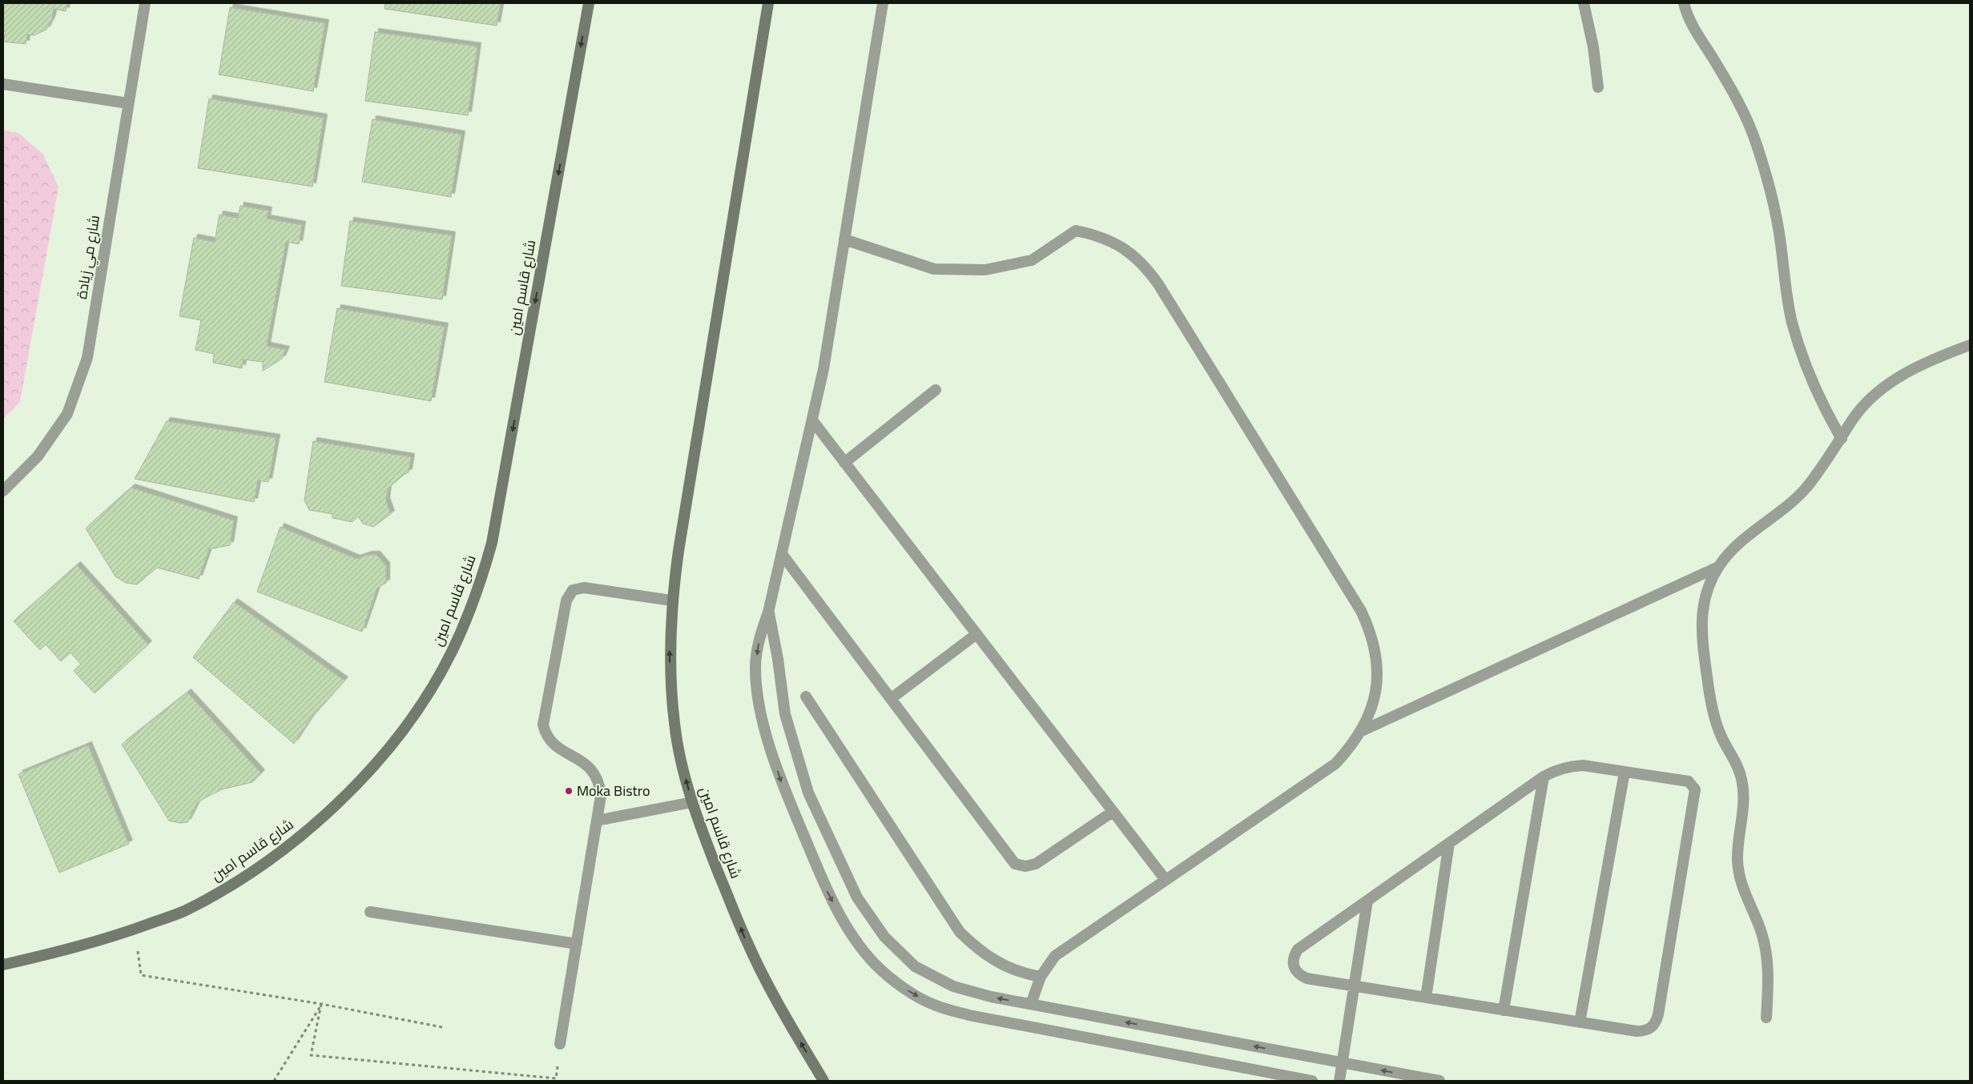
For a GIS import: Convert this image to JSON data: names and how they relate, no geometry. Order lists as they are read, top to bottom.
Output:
{
  "streets": {
    "main road": ["شارع قاسم امين"],
    "street": ["شارع مي زيادة"]
  },
  "places": ["Moka Bistro"]
}
